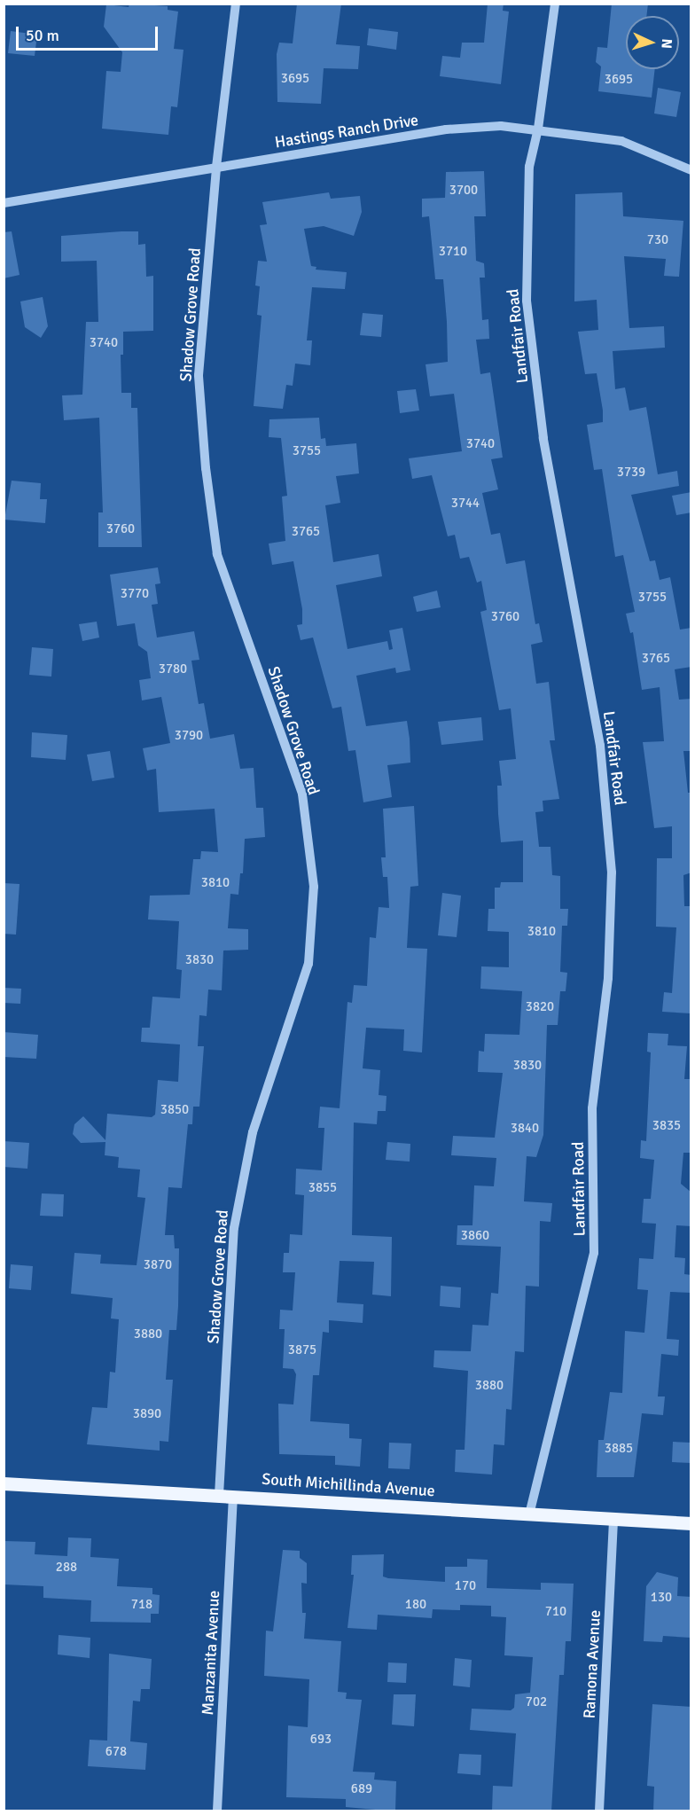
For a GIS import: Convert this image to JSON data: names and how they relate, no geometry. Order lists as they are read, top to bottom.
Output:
{
  "streets": {
    "main road": ["South Michillinda Avenue"],
    "street": [
      "Hastings Ranch Drive",
      "Shadow Grove Road",
      "Landfair Road",
      "Manzanita Avenue",
      "Ramona Avenue"
    ]
  },
  "crossings": [
    ["Hastings Ranch Drive", "Shadow Grove Road"],
    ["Hastings Ranch Drive", "Landfair Road"],
    ["Shadow Grove Road", "South Michillinda Avenue"],
    ["Shadow Grove Road", "Manzanita Avenue"],
    ["Landfair Road", "South Michillinda Avenue"],
    ["South Michillinda Avenue", "Manzanita Avenue"],
    ["South Michillinda Avenue", "Ramona Avenue"]
  ],
  "house_numbers": [
    "3695",
    "3695",
    "3700",
    "730",
    "3710",
    "3740",
    "3740",
    "3755",
    "3739",
    "3744",
    "3760",
    "3765",
    "3770",
    "3755",
    "3760",
    "3765",
    "3780",
    "3790",
    "3810",
    "3810",
    "3830",
    "3820",
    "3830",
    "3850",
    "3835",
    "3840",
    "3855",
    "3860",
    "3870",
    "3880",
    "3875",
    "3880",
    "3890",
    "3885",
    "288",
    "170",
    "130",
    "718",
    "180",
    "710",
    "702",
    "693",
    "678",
    "689"
  ],
  "scale_bar": "50 m",
  "north": "right"
}
